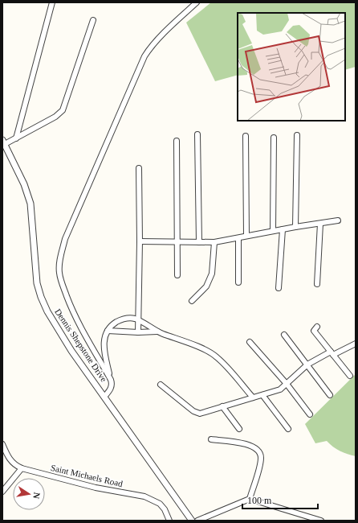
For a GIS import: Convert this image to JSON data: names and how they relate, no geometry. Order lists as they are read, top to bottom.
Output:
{
  "streets": {
    "street": ["Dennis Shepstone Drive", "Saint Michaels Road"]
  },
  "scale_bar": "100 m",
  "north": "right"
}
